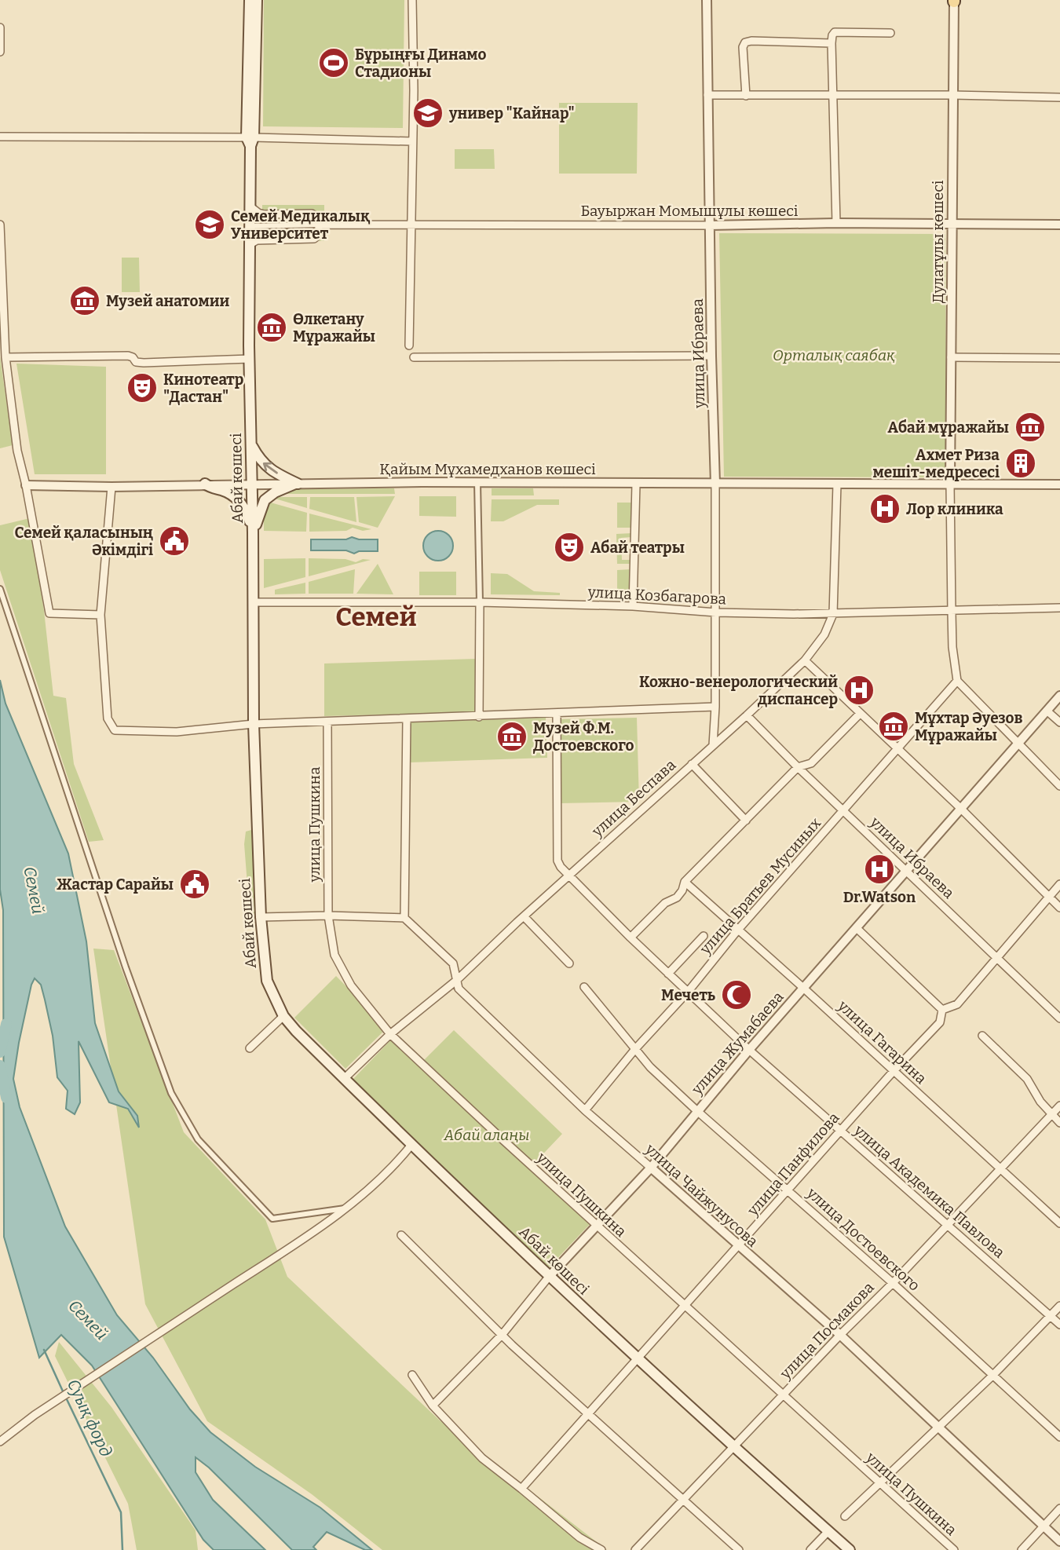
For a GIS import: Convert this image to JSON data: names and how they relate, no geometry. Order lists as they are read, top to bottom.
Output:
{
  "streets": {
    "main road": ["Абай көшесі"],
    "street": [
      "Бауыржан Момышұлы көшесі",
      "Дулатұлы көшесі",
      "улица Ибраева",
      "Қайым Мұхамедханов көшесі",
      "улица Козбагарова",
      "улица Беспава",
      "улица Пушкина",
      "улица Братьев Мусиных",
      "улица Гагарина",
      "улица Жумабаева",
      "улица Панфилова",
      "улица Академика Павлова",
      "улица Чайжунусова",
      "улица Достоевского",
      "улица Посмакова"
    ]
  },
  "crossings": [
    ["Бауыржан Момышұлы көшесі", "Дулатұлы көшесі"],
    ["Бауыржан Момышұлы көшесі", "улица Ибраева"],
    ["Дулатұлы көшесі", "Қайым Мұхамедханов көшесі"],
    ["улица Ибраева", "Қайым Мұхамедханов көшесі"],
    ["улица Ибраева", "улица Козбагарова"],
    ["улица Ибраева", "улица Беспава"],
    ["улица Ибраева", "улица Братьев Мусиных"],
    ["улица Ибраева", "улица Жумабаева"],
    ["улица Ибраева", "улица Панфилова"],
    ["Қайым Мұхамедханов көшесі", "Абай көшесі"],
    ["Қайым Мұхамедханов көшесі", "улица Беспава"],
    ["Абай көшесі", "улица Козбагарова"],
    ["Абай көшесі", "улица Беспава"],
    ["Абай көшесі", "улица Жумабаева"],
    ["Абай көшесі", "улица Панфилова"],
    ["Абай көшесі", "улица Посмакова"],
    ["улица Козбагарова", "улица Беспава"],
    ["улица Беспава", "улица Пушкина"],
    ["улица Беспава", "улица Академика Павлова"],
    ["улица Беспава", "улица Чайжунусова"],
    ["улица Пушкина", "улица Жумабаева"],
    ["улица Пушкина", "улица Панфилова"],
    ["улица Пушкина", "улица Посмакова"],
    ["улица Братьев Мусиных", "улица Гагарина"],
    ["улица Братьев Мусиных", "улица Академика Павлова"],
    ["улица Братьев Мусиных", "улица Чайжунусова"],
    ["улица Братьев Мусиных", "улица Достоевского"],
    ["улица Гагарина", "улица Жумабаева"],
    ["улица Гагарина", "улица Панфилова"],
    ["улица Гагарина", "улица Посмакова"],
    ["улица Жумабаева", "улица Академика Павлова"],
    ["улица Жумабаева", "улица Чайжунусова"],
    ["улица Жумабаева", "улица Достоевского"],
    ["улица Панфилова", "улица Академика Павлова"],
    ["улица Панфилова", "улица Чайжунусова"],
    ["улица Панфилова", "улица Достоевского"],
    ["улица Академика Павлова", "улица Посмакова"],
    ["улица Чайжунусова", "улица Посмакова"],
    ["улица Достоевского", "улица Посмакова"]
  ],
  "districts": ["Семей"],
  "water": ["Семей", "Суық форд"],
  "parks": ["Орталық саябақ", "Абай алаңы"],
  "places": {
    "sports": ["Бұрыңғы Динамо Стадионы"],
    "school or university": ["универ \"Кайнар\"", "Семей Медикалық Университет"],
    "museum": [
      "Музей анатомии",
      "Өлкетану Мұражайы",
      "Абай мұражайы",
      "Мұхтар Әуезов Мұражайы",
      "Музей Ф.М. Достоевского"
    ],
    "theatre": ["Кинотеатр \"Дастан\"", "Абай театры"],
    "building": ["Ахмет Риза мешіт-медресесі"],
    "hospital": ["Лор клиника", "Кожно-венерологический диспансер", "Dr.Watson"],
    "public building": ["Семей қаласының Әкімдігі", "Жастар Сарайы"],
    "mosque": ["Мечеть"]
  }
}
